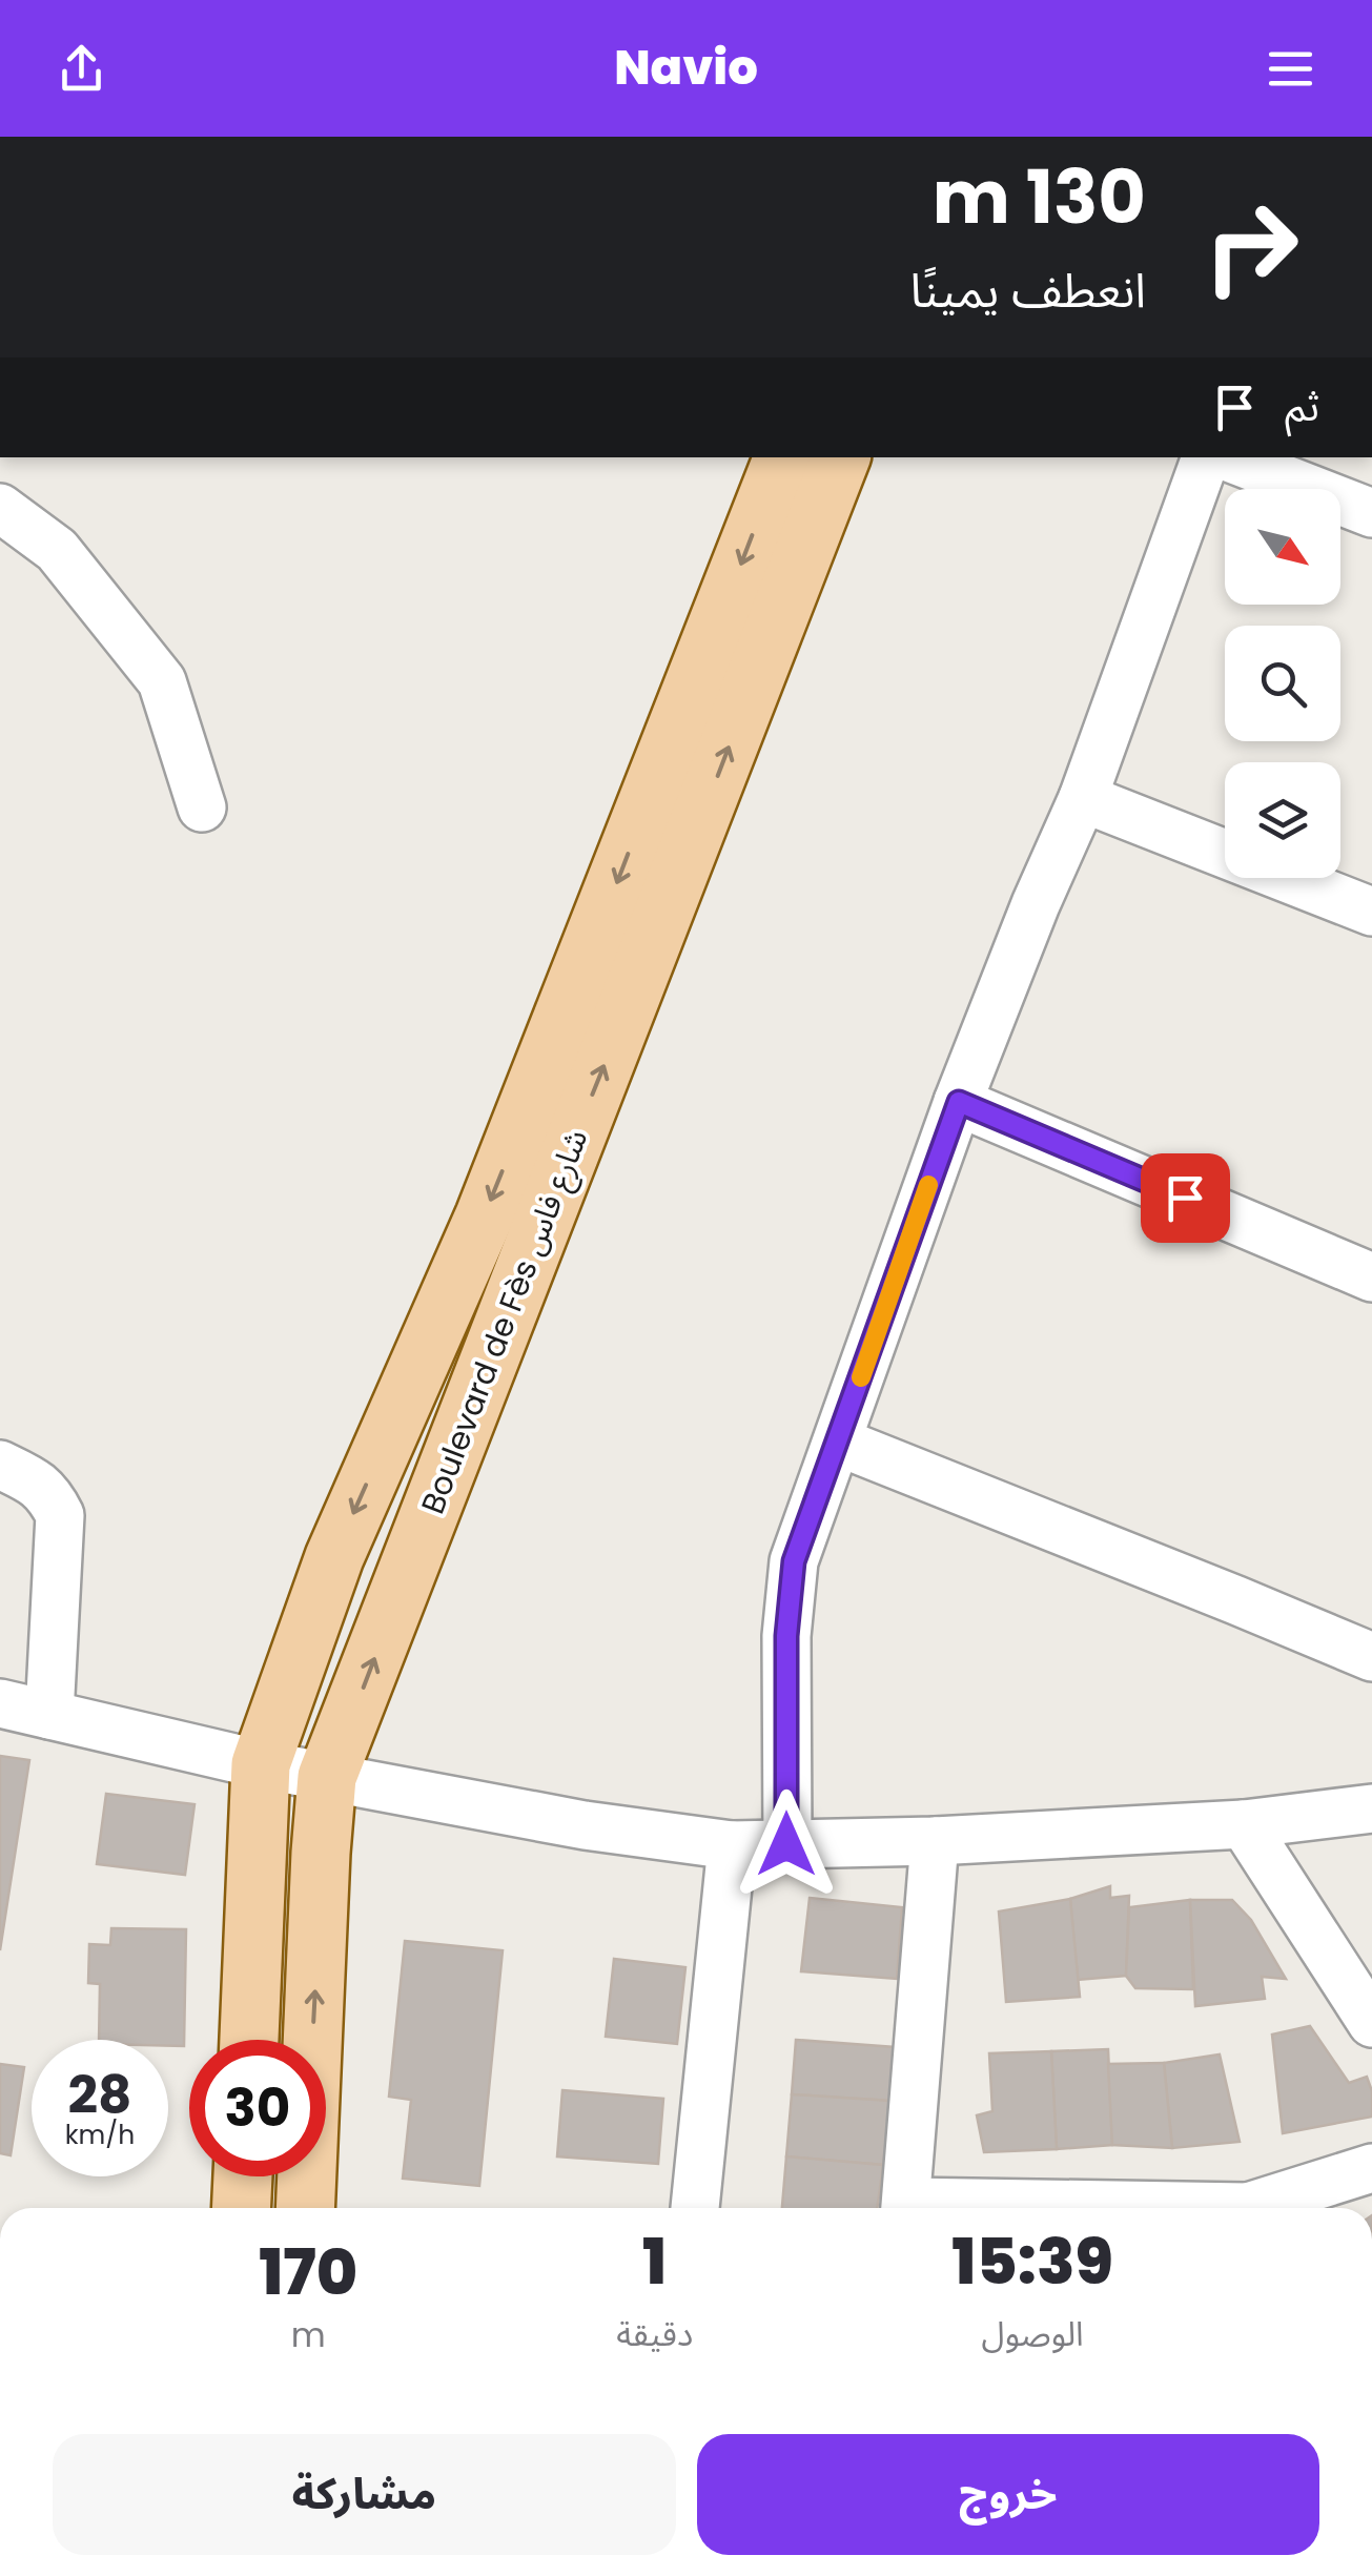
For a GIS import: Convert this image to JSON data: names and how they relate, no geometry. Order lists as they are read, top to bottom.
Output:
{
  "streets": {
    "main road": ["Boulevard de Fès شارع فاس"]
  },
  "north": "bottom right",
  "page": {
    "header": "Navio",
    "turn": ["130 m", "انعطف يمينًا"],
    "then": "ثم",
    "speed": "28 km/h",
    "limit": "30",
    "eta": [
      "15:39",
      "الوصول",
      "1",
      "دقيقة",
      "170",
      "m"
    ],
    "buttons": ["خروج", "مشاركة"]
  }
}
